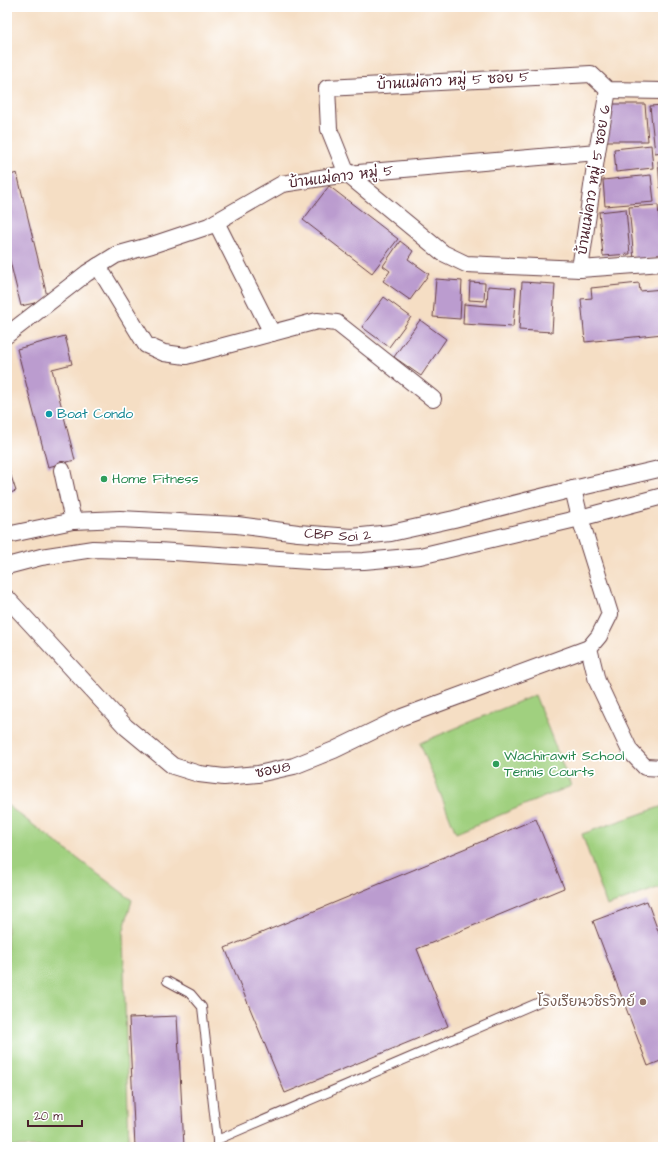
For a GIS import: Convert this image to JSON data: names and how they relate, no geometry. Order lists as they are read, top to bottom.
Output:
{
  "streets": {
    "street": [
      "บ้านแม่คาว หมู่ 5 ซอย 5",
      "บ้านแม่คาว หมู่ 5",
      "บ้านแม่คาว หมู่ 5 ซอย 6",
      "CBP Soi 2",
      "ซอย8"
    ]
  },
  "crossings": [
    ["บ้านแม่คาว หมู่ 5 ซอย 5", "บ้านแม่คาว หมู่ 5"],
    ["บ้านแม่คาว หมู่ 5 ซอย 5", "บ้านแม่คาว หมู่ 5 ซอย 6"],
    ["บ้านแม่คาว หมู่ 5", "บ้านแม่คาว หมู่ 5 ซอย 6"]
  ],
  "places": [
    "Boat Condo",
    "Home Fitness",
    "Wachirawit School Tennis Courts",
    "โรงเรียนวชิรวิทย์"
  ],
  "scale_bar": "20 m"
}
